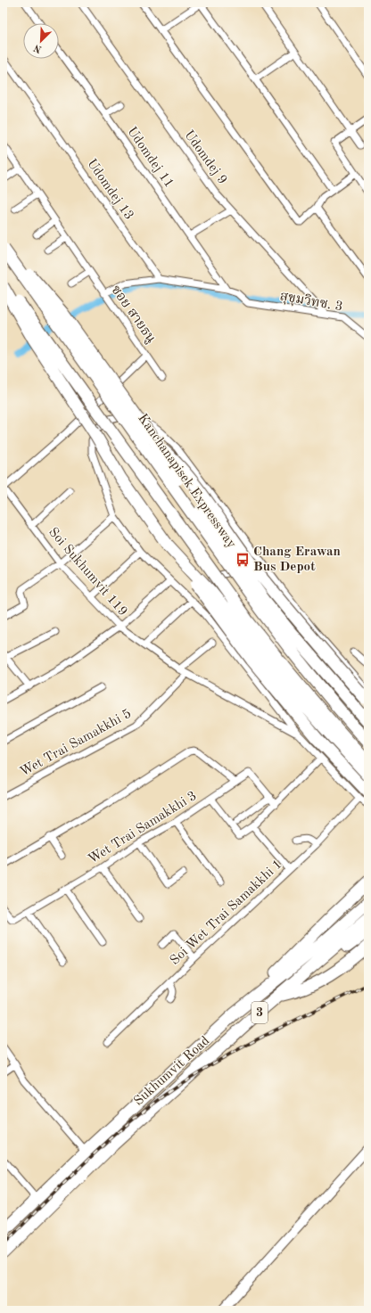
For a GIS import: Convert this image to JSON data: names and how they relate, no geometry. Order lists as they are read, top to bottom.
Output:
{
  "streets": {
    "highway": ["Kanchanapisek Expressway", "3", "Sukhumvit Road"],
    "street": [
      "Udomdej 11",
      "Udomdej 9",
      "Udomdej 13",
      "สุขุมวิทซ. 3",
      "ซอย สายธนู",
      "Soi Sukhumvit 119",
      "Wet Trai Samakkhi 5",
      "Wet Trai Samakkhi 3",
      "Soi Wet Trai Samakkhi 1"
    ]
  },
  "crossings": [
    ["Udomdej 11", "สุขุมวิทซ. 3"],
    ["Udomdej 9", "สุขุมวิทซ. 3"],
    ["ซอย สายธนู", "Soi Sukhumvit 119"],
    ["Soi Sukhumvit 119", "Wet Trai Samakkhi 5"]
  ],
  "places": {
    "bus stop": ["Chang Erawan Bus Depot"]
  },
  "north": "bottom left"
}
